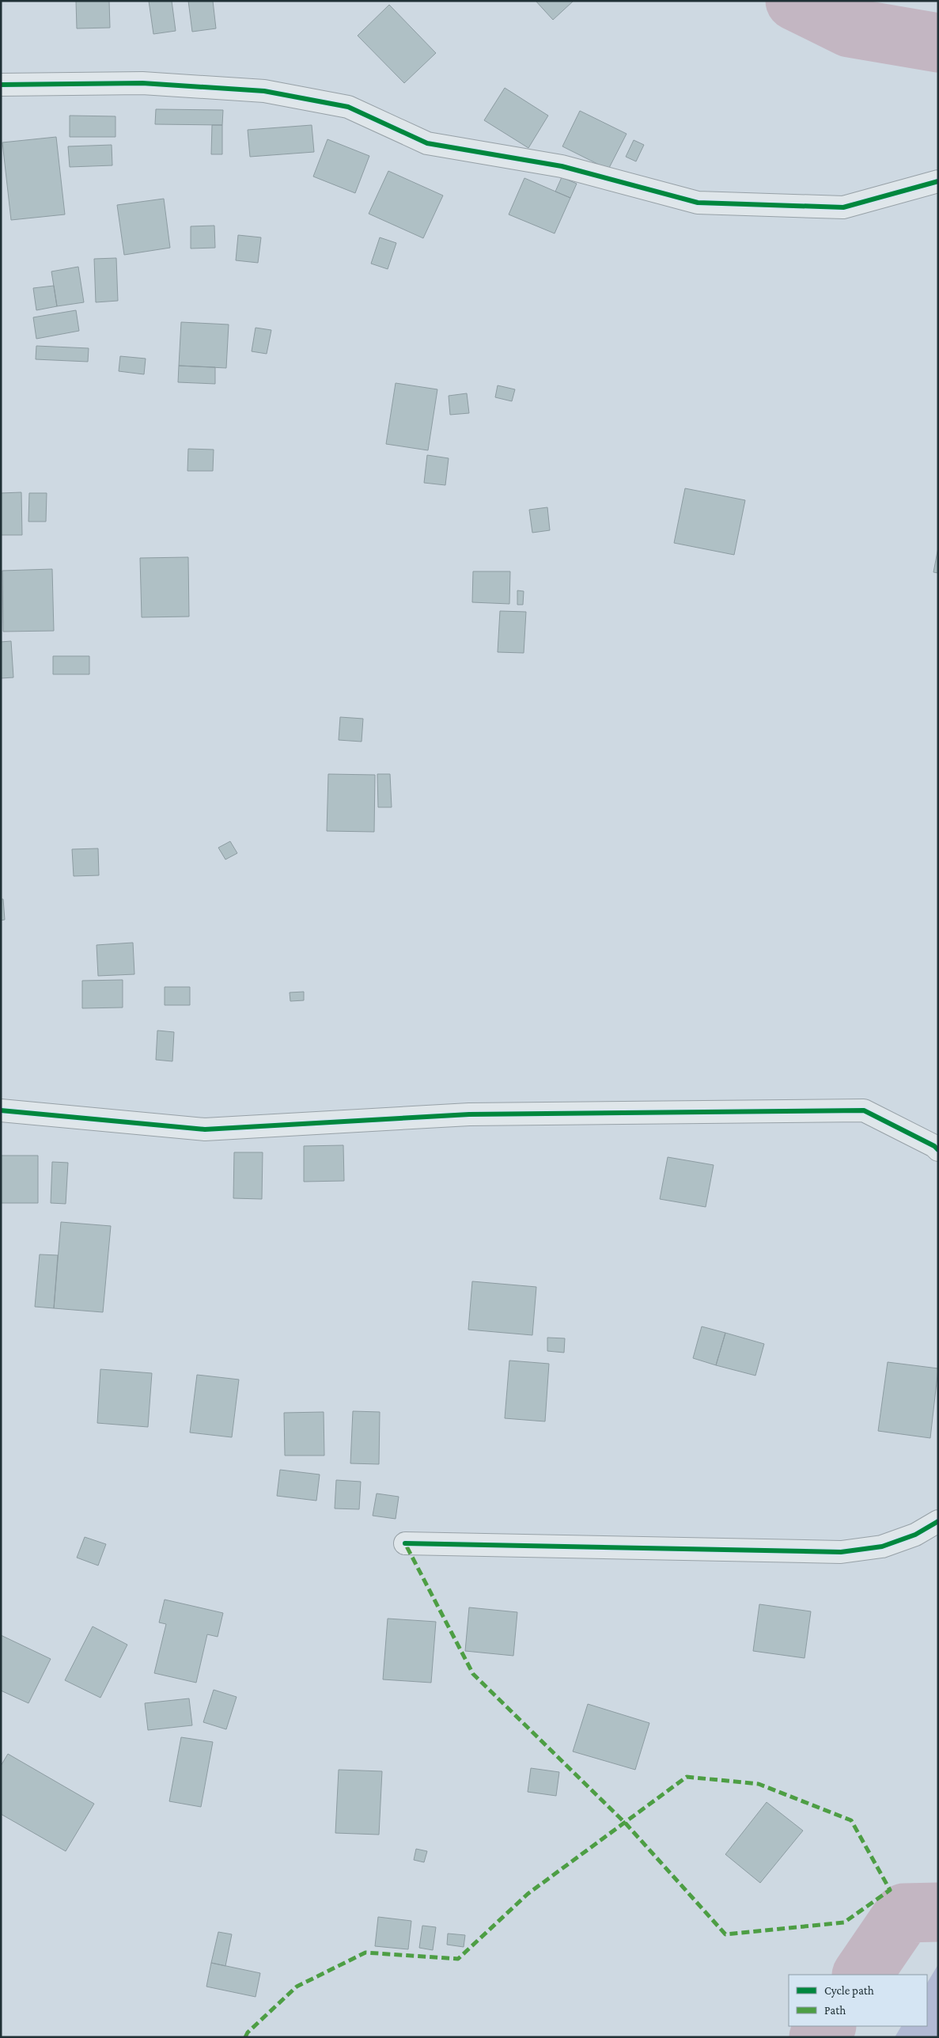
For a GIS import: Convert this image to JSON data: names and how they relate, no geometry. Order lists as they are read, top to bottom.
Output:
{
  "legend": ["Cycle path", "Path"]
}
